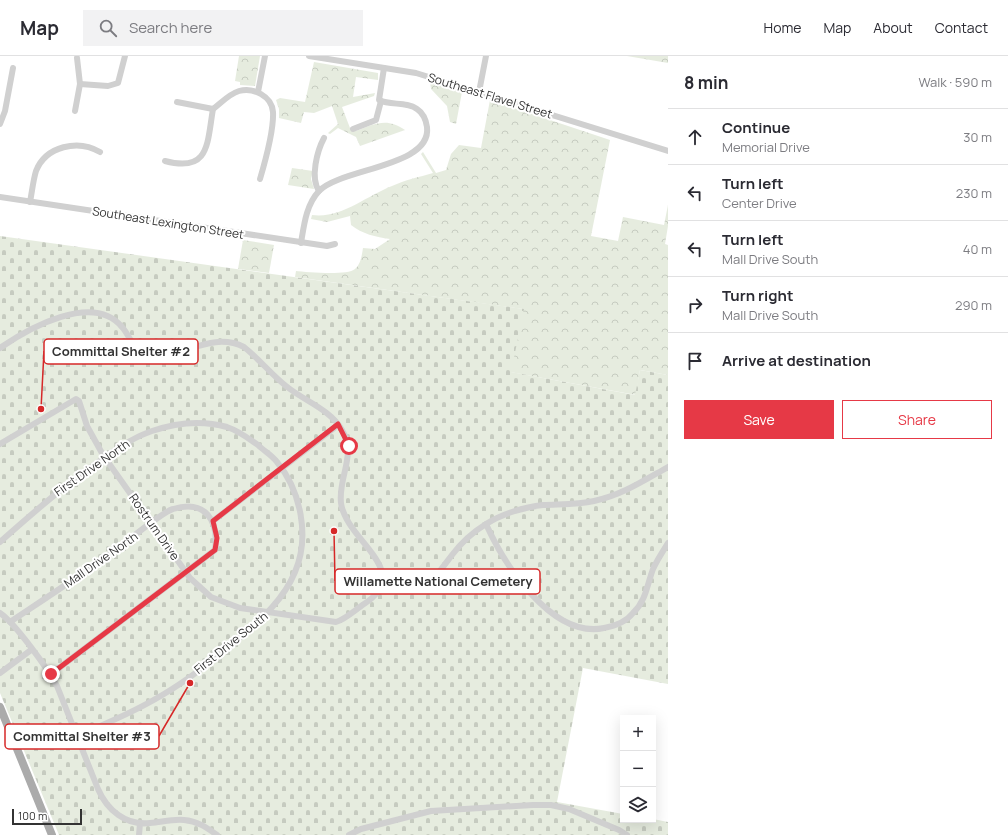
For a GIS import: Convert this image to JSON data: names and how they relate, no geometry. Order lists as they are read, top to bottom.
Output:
{
  "streets": {
    "street": [
      "Southeast Flavel Street",
      "Southeast Lexington Street",
      "First Drive North",
      "Rostrum Drive",
      "Mall Drive North",
      "First Drive South"
    ]
  },
  "crossings": [
    ["First Drive North", "Rostrum Drive"],
    ["First Drive North", "First Drive South"],
    ["Rostrum Drive", "Mall Drive North"],
    ["Rostrum Drive", "First Drive South"]
  ],
  "places": ["Committal Shelter #2", "Willamette National Cemetery", "Committal Shelter #3"],
  "scale_bar": "100 m",
  "page": {
    "header": "Map",
    "search": "Search here",
    "nav": [
      "Home",
      "Map",
      "About",
      "Contact"
    ],
    "heading": ["8 min", "Walk · 590 m"],
    "list": [
      ["Continue", "Memorial Drive", "30 m"],
      ["Turn left", "Center Drive", "230 m"],
      ["Turn left", "Mall Drive South", "40 m"],
      ["Turn right", "Mall Drive South", "290 m"],
      "Arrive at destination"
    ],
    "buttons": ["Save", "Share"],
    "map_buttons": ["+", "−"],
    "scale": "100 m"
  }
}
